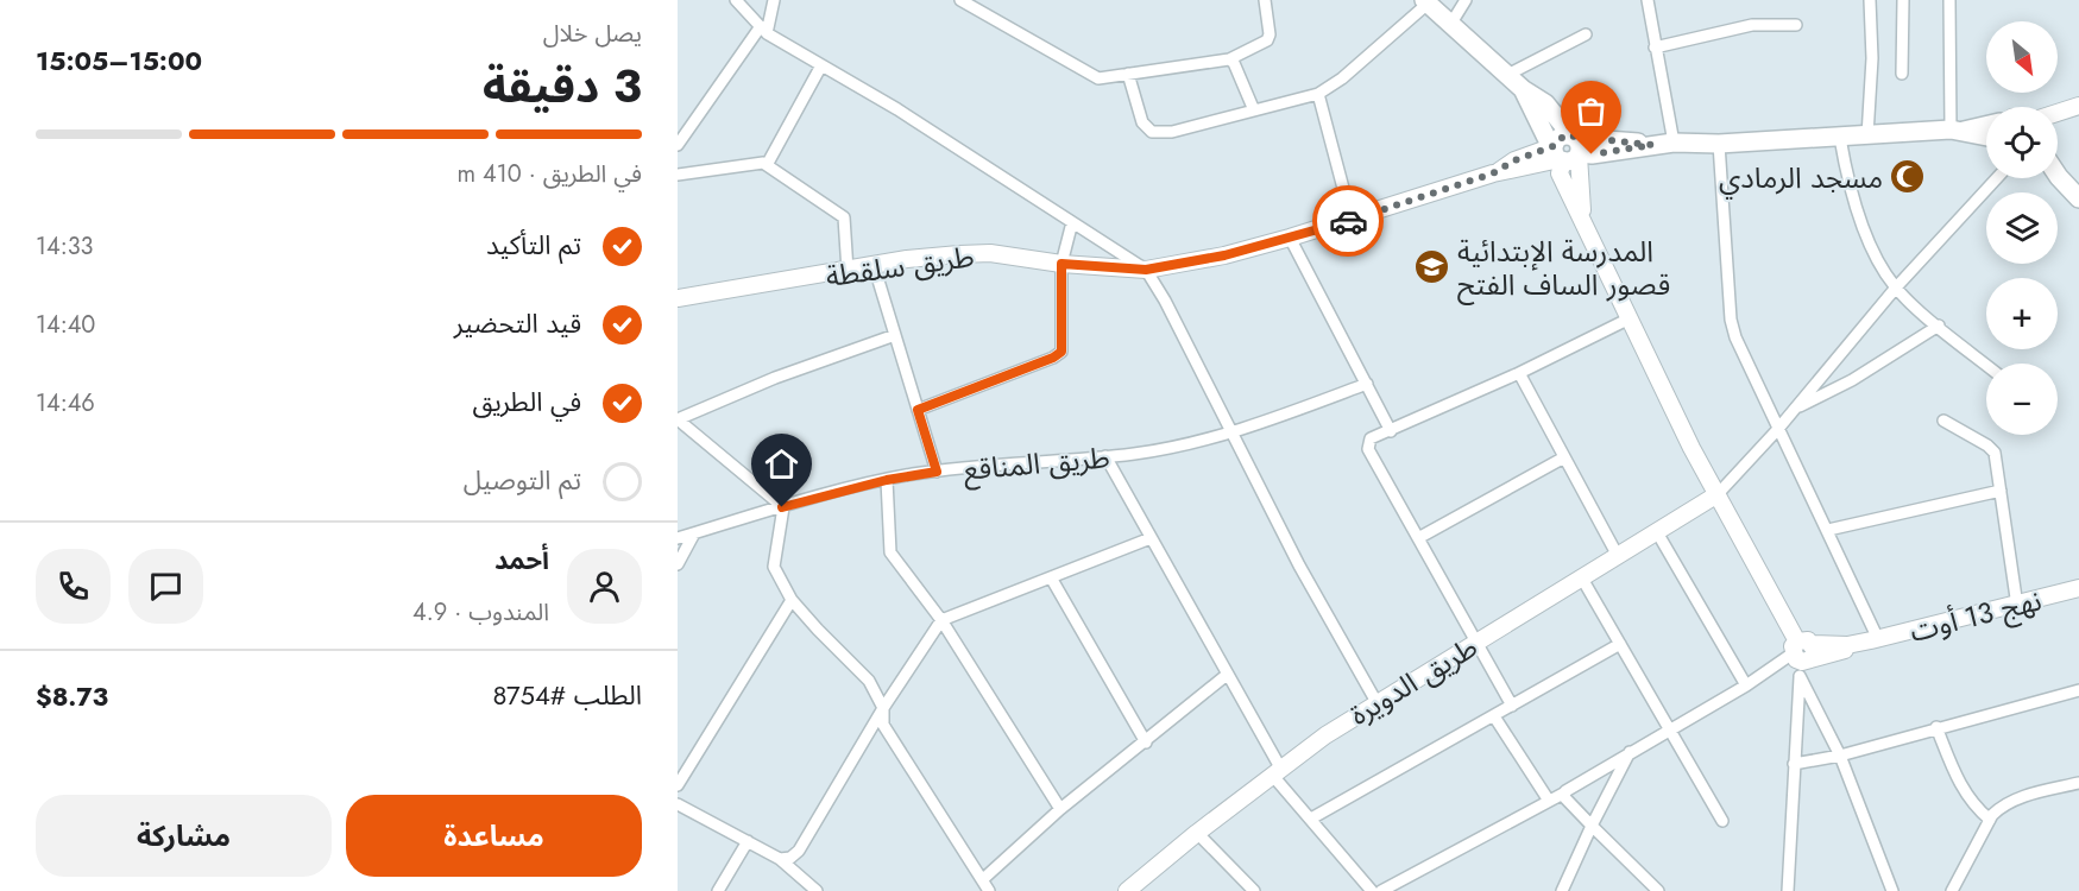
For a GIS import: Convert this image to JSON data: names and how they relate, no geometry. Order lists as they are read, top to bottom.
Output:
{
  "streets": {
    "street": [
      "طريق سلقطة",
      "طريق المناقع",
      "نهج 13 أوت",
      "طريق الدويرة"
    ]
  },
  "places": {
    "mosque": ["مسجد الرمادي"],
    "school or university": ["المدرسة الإبتدائية قصور الساف الفتح"]
  },
  "north": "bottom right",
  "page": {
    "heading": ["3 دقيقة", "يصل خلال", "15:00–15:05"],
    "panel": [
      "أحمد",
      "المندوب · 4.9",
      "الطلب #8754",
      "$8.73"
    ],
    "map_buttons": ["+", "−"],
    "bar": "في الطريق · 410 m",
    "list": [
      ["تم التأكيد", "14:33"],
      ["قيد التحضير", "14:40"],
      ["في الطريق", "14:46"],
      "تم التوصيل"
    ],
    "buttons": ["مساعدة", "مشاركة"]
  }
}
